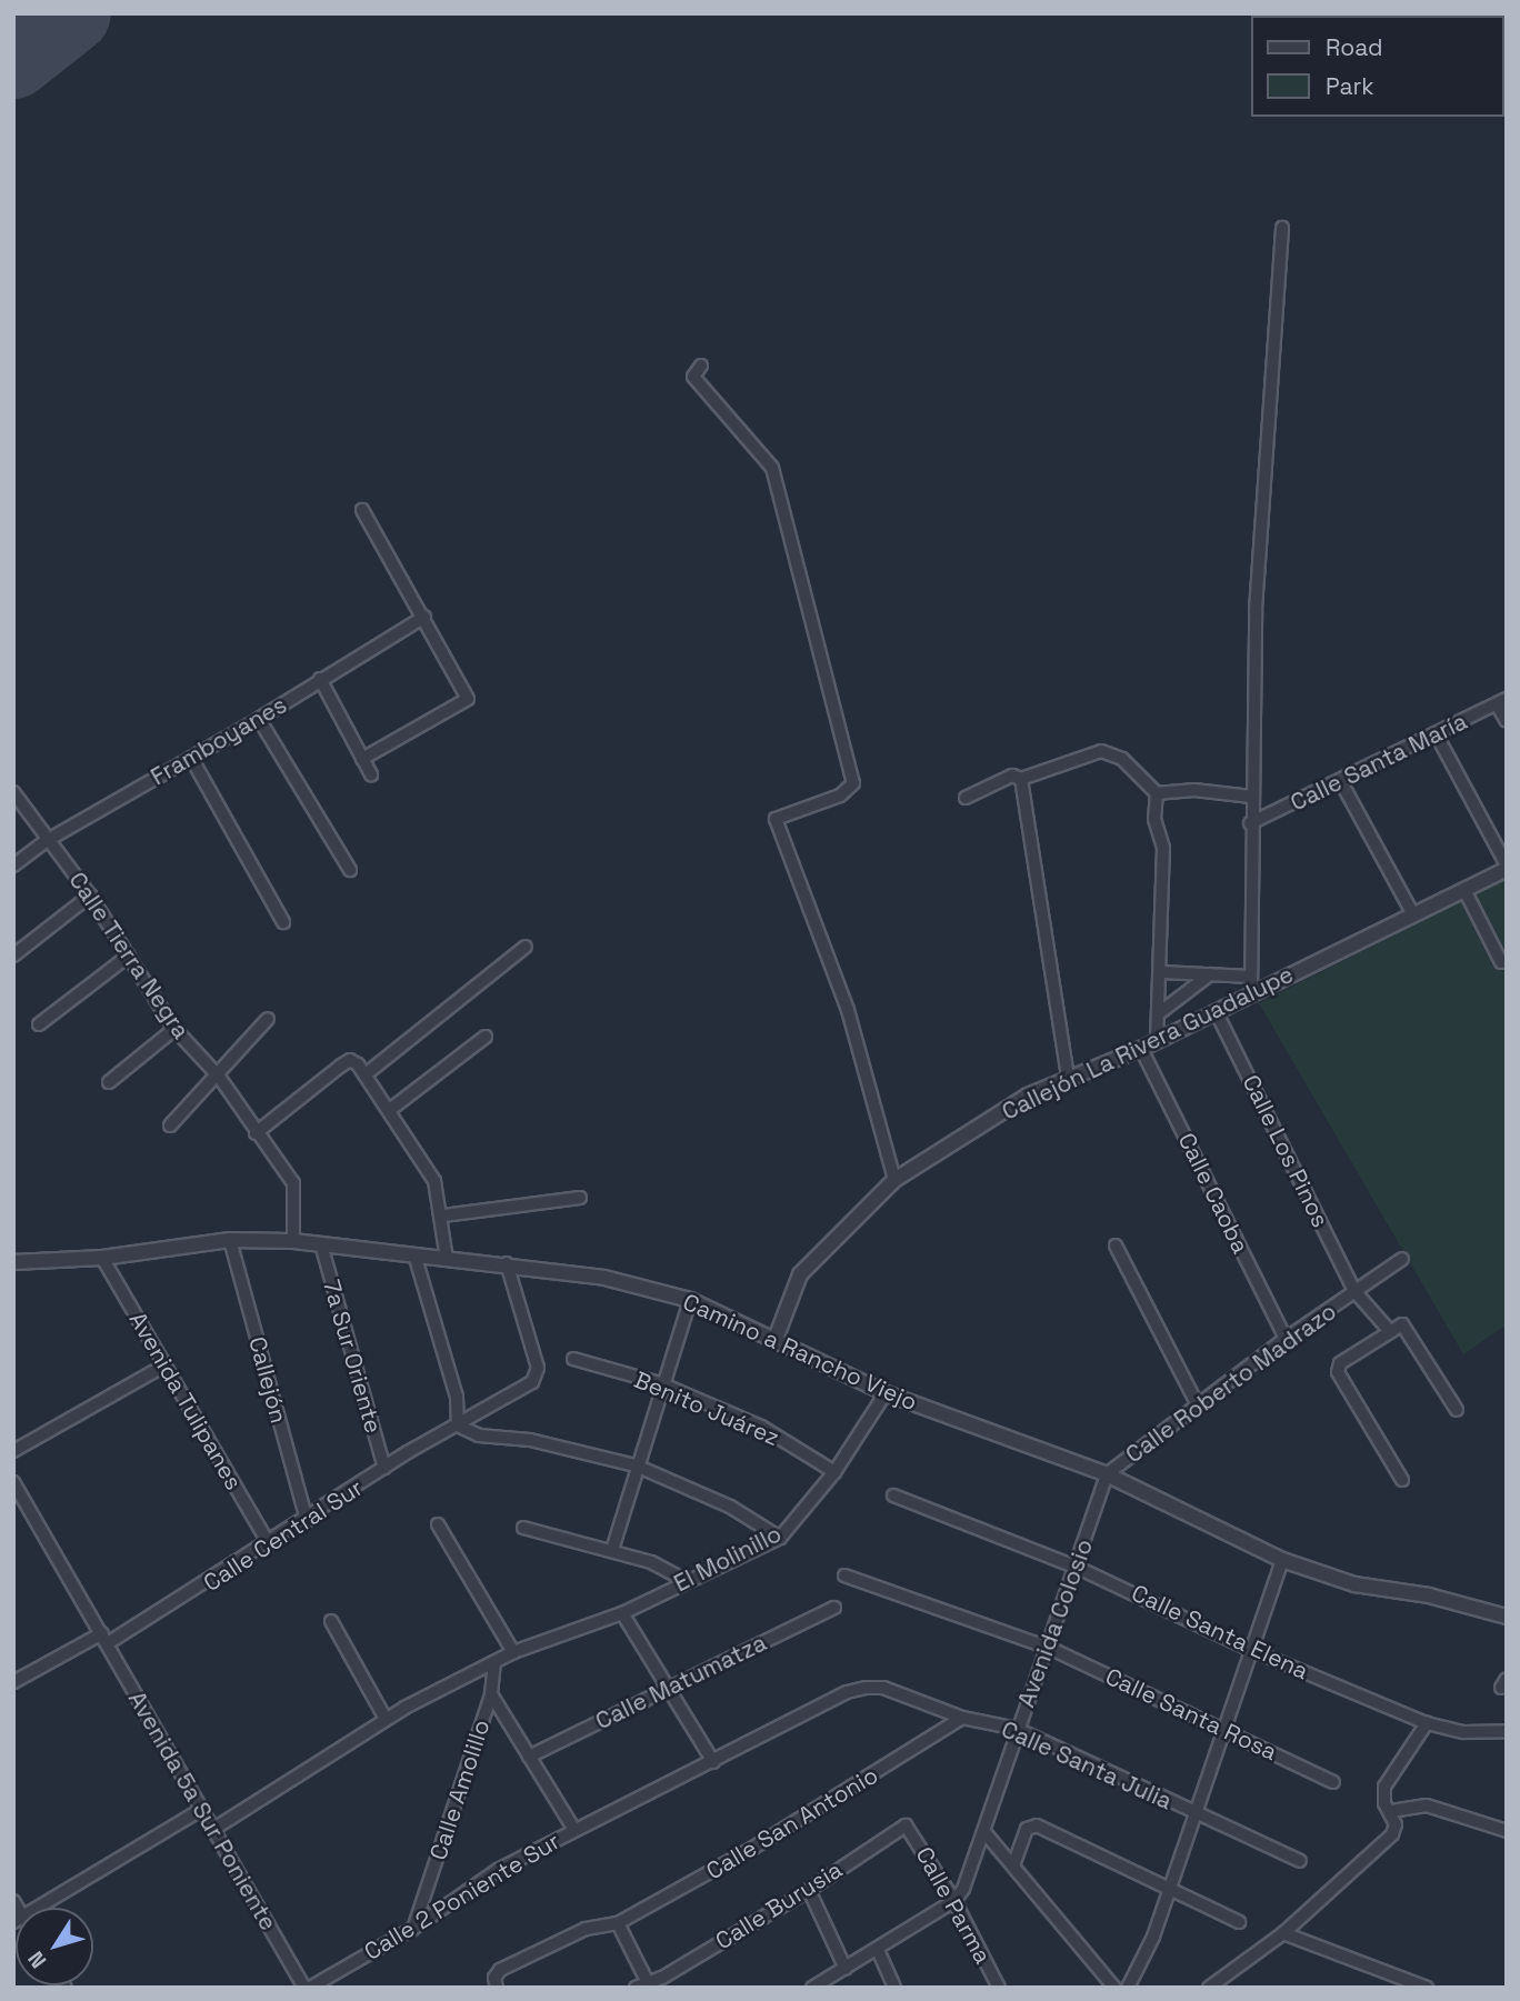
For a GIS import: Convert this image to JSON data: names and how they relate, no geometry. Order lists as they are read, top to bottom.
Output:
{
  "streets": {
    "street": [
      "Framboyanes",
      "Calle Santa María",
      "Calle Tierra Negra",
      "Callejón La Rivera Guadalupe",
      "Calle Los Pinos",
      "Calle Caoba",
      "Camino a Rancho Viejo",
      "7a Sur Oriente",
      "Callejón",
      "Calle Roberto Madrazo",
      "Avenida Tulipanes",
      "Benito Juárez",
      "Calle Central Sur",
      "El Molinillo",
      "Avenida Colosio",
      "Calle Santa Elena",
      "Calle Matumatza",
      "Calle Santa Rosa",
      "Calle Santa Julia",
      "Calle Amolillo",
      "Avenida 5a Sur Poniente",
      "Calle San Antonio",
      "Calle 2 Poniente Sur",
      "Calle Burusia",
      "Calle Parma"
    ]
  },
  "crossings": [
    ["Framboyanes", "Calle Tierra Negra"],
    ["Calle Tierra Negra", "Camino a Rancho Viejo"],
    ["Callejón La Rivera Guadalupe", "Calle Los Pinos"],
    ["Callejón La Rivera Guadalupe", "Calle Caoba"],
    ["Callejón La Rivera Guadalupe", "Camino a Rancho Viejo"],
    ["Calle Los Pinos", "Calle Roberto Madrazo"],
    ["Calle Caoba", "Calle Roberto Madrazo"],
    ["Camino a Rancho Viejo", "7a Sur Oriente"],
    ["Camino a Rancho Viejo", "Callejón"],
    ["Camino a Rancho Viejo", "Calle Roberto Madrazo"],
    ["Camino a Rancho Viejo", "Avenida Tulipanes"],
    ["Camino a Rancho Viejo", "Calle Central Sur"],
    ["Camino a Rancho Viejo", "El Molinillo"],
    ["Camino a Rancho Viejo", "Avenida Colosio"],
    ["7a Sur Oriente", "Calle Central Sur"],
    ["Callejón", "Calle Central Sur"],
    ["Calle Roberto Madrazo", "Avenida Colosio"],
    ["Avenida Tulipanes", "Calle Central Sur"],
    ["Benito Juárez", "El Molinillo"],
    ["Calle Central Sur", "Avenida 5a Sur Poniente"],
    ["El Molinillo", "Calle Amolillo"],
    ["El Molinillo", "Avenida 5a Sur Poniente"],
    ["Avenida Colosio", "Calle Santa Elena"],
    ["Avenida Colosio", "Calle Santa Rosa"],
    ["Avenida Colosio", "Calle Santa Julia"],
    ["Avenida Colosio", "Calle Parma"],
    ["Calle Santa Julia", "Calle San Antonio"],
    ["Calle Santa Julia", "Calle 2 Poniente Sur"],
    ["Calle Amolillo", "Calle 2 Poniente Sur"],
    ["Avenida 5a Sur Poniente", "Calle 2 Poniente Sur"],
    ["Calle Burusia", "Calle Parma"]
  ],
  "legend": ["Road", "Park"],
  "north": "bottom left"
}
